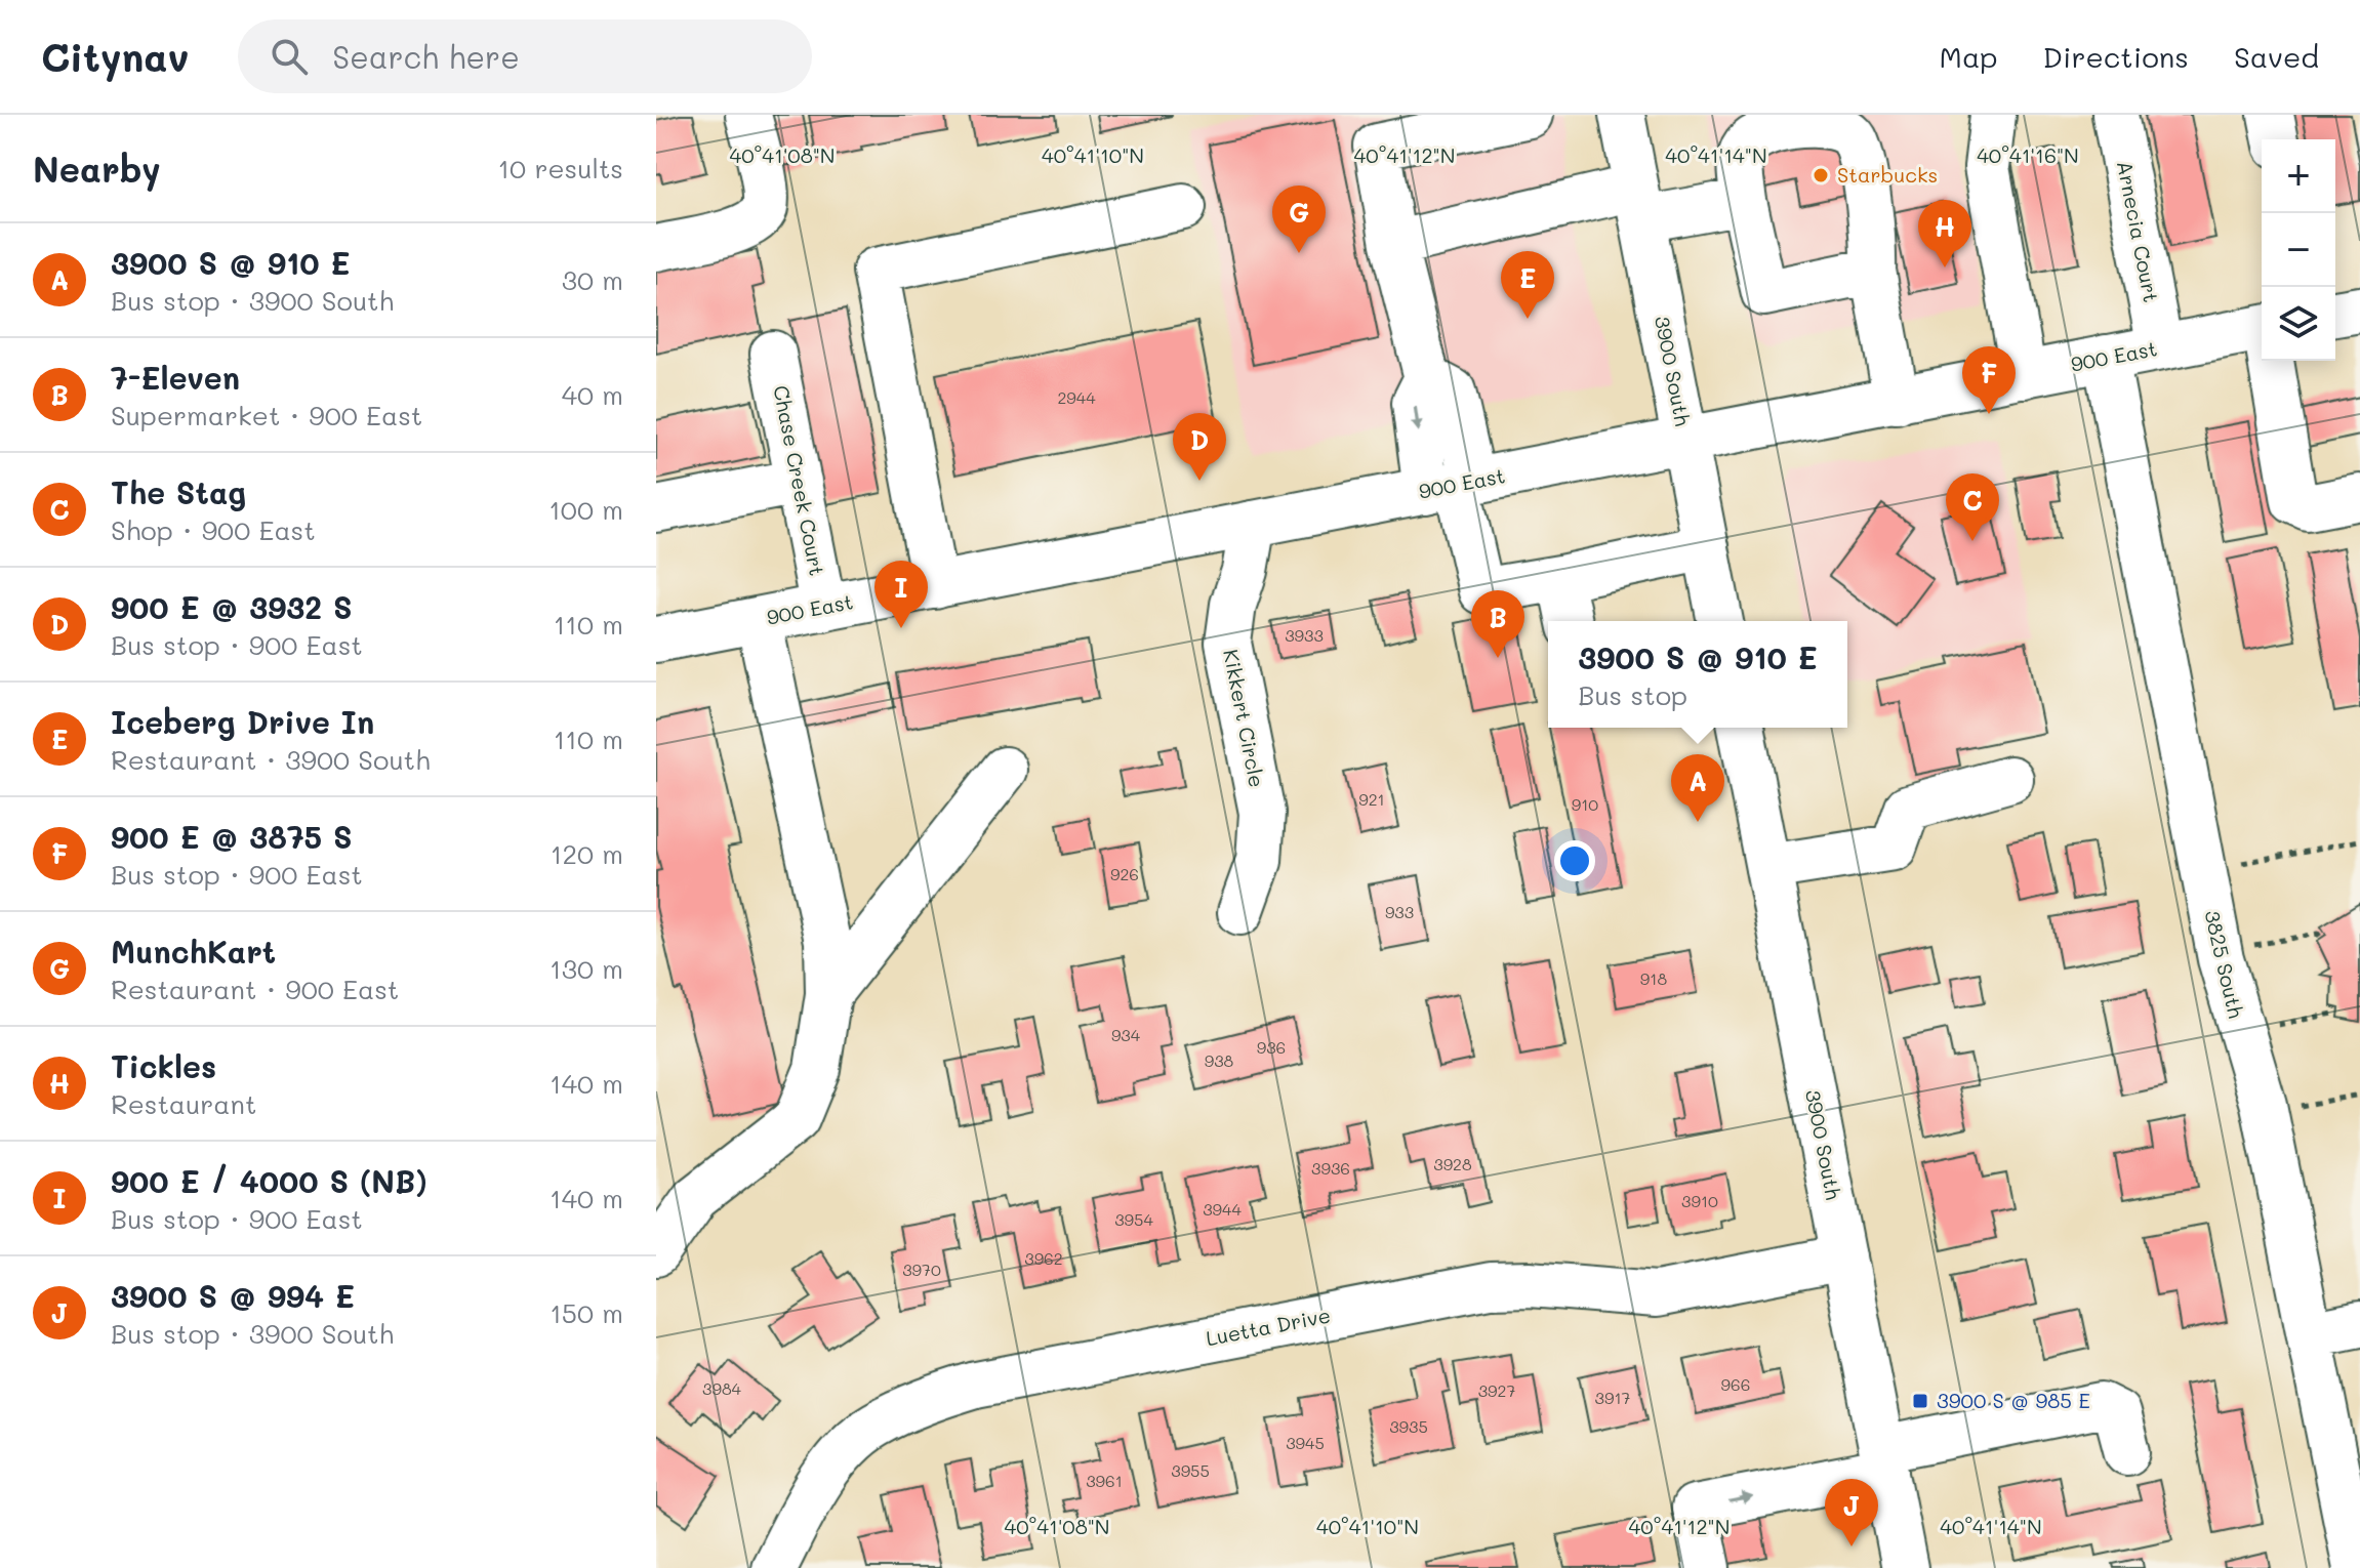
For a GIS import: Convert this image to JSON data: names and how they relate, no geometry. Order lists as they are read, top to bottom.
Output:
{
  "streets": {
    "street": [
      "Arnecia Court",
      "900 East",
      "3900 South",
      "Chase Creek Court",
      "Kikkert Circle",
      "3825 South",
      "Luetta Drive"
    ]
  },
  "crossings": [
    ["Arnecia Court", "900 East"],
    ["900 East", "3900 South"],
    ["900 East", "Chase Creek Court"],
    ["900 East", "Kikkert Circle"],
    ["900 East", "3825 South"],
    ["3900 South", "Luetta Drive"]
  ],
  "places": {
    "other": ["Starbucks"],
    "transit": ["3900 S @ 985 E"]
  },
  "house_numbers": [
    "2944",
    "3933",
    "921",
    "910",
    "926",
    "933",
    "918",
    "934",
    "936",
    "938",
    "3928",
    "3936",
    "3910",
    "3944",
    "3954",
    "3962",
    "3970",
    "966",
    "3984",
    "3927",
    "3917",
    "3935",
    "3945",
    "3955",
    "3961"
  ],
  "page": {
    "header": "Citynav",
    "search": "Search here",
    "nav": ["Map", "Directions", "Saved"],
    "heading": ["Nearby", "10 results"],
    "map_buttons": ["+", "−"],
    "pins": [
      "G",
      "H",
      "E",
      "F",
      "D",
      "C",
      "I",
      "B",
      "A",
      "J"
    ],
    "list": [
      {
        "mark": "A",
        "name": "3900 S @ 910 E",
        "note": "Bus stop · 3900 South",
        "value": "30 m"
      },
      {
        "mark": "B",
        "name": "7-Eleven",
        "note": "Supermarket · 900 East",
        "value": "40 m"
      },
      {
        "mark": "C",
        "name": "The Stag",
        "note": "Shop · 900 East",
        "value": "100 m"
      },
      {
        "mark": "D",
        "name": "900 E @ 3932 S",
        "note": "Bus stop · 900 East",
        "value": "110 m"
      },
      {
        "mark": "E",
        "name": "Iceberg Drive In",
        "note": "Restaurant · 3900 South",
        "value": "110 m"
      },
      {
        "mark": "F",
        "name": "900 E @ 3875 S",
        "note": "Bus stop · 900 East",
        "value": "120 m"
      },
      {
        "mark": "G",
        "name": "MunchKart",
        "note": "Restaurant · 900 East",
        "value": "130 m"
      },
      {
        "mark": "H",
        "name": "Tickles",
        "note": "Restaurant",
        "value": "140 m"
      },
      {
        "mark": "I",
        "name": "900 E / 4000 S (NB)",
        "note": "Bus stop · 900 East",
        "value": "140 m"
      },
      {
        "mark": "J",
        "name": "3900 S @ 994 E",
        "note": "Bus stop · 3900 South",
        "value": "150 m"
      }
    ],
    "popup": ["3900 S @ 910 E", "Bus stop"]
  },
  "coordinates": [
    "40°41'08\"N",
    "40°41'10\"N",
    "40°41'12\"N",
    "40°41'14\"N",
    "40°41'16\"N"
  ]
}
